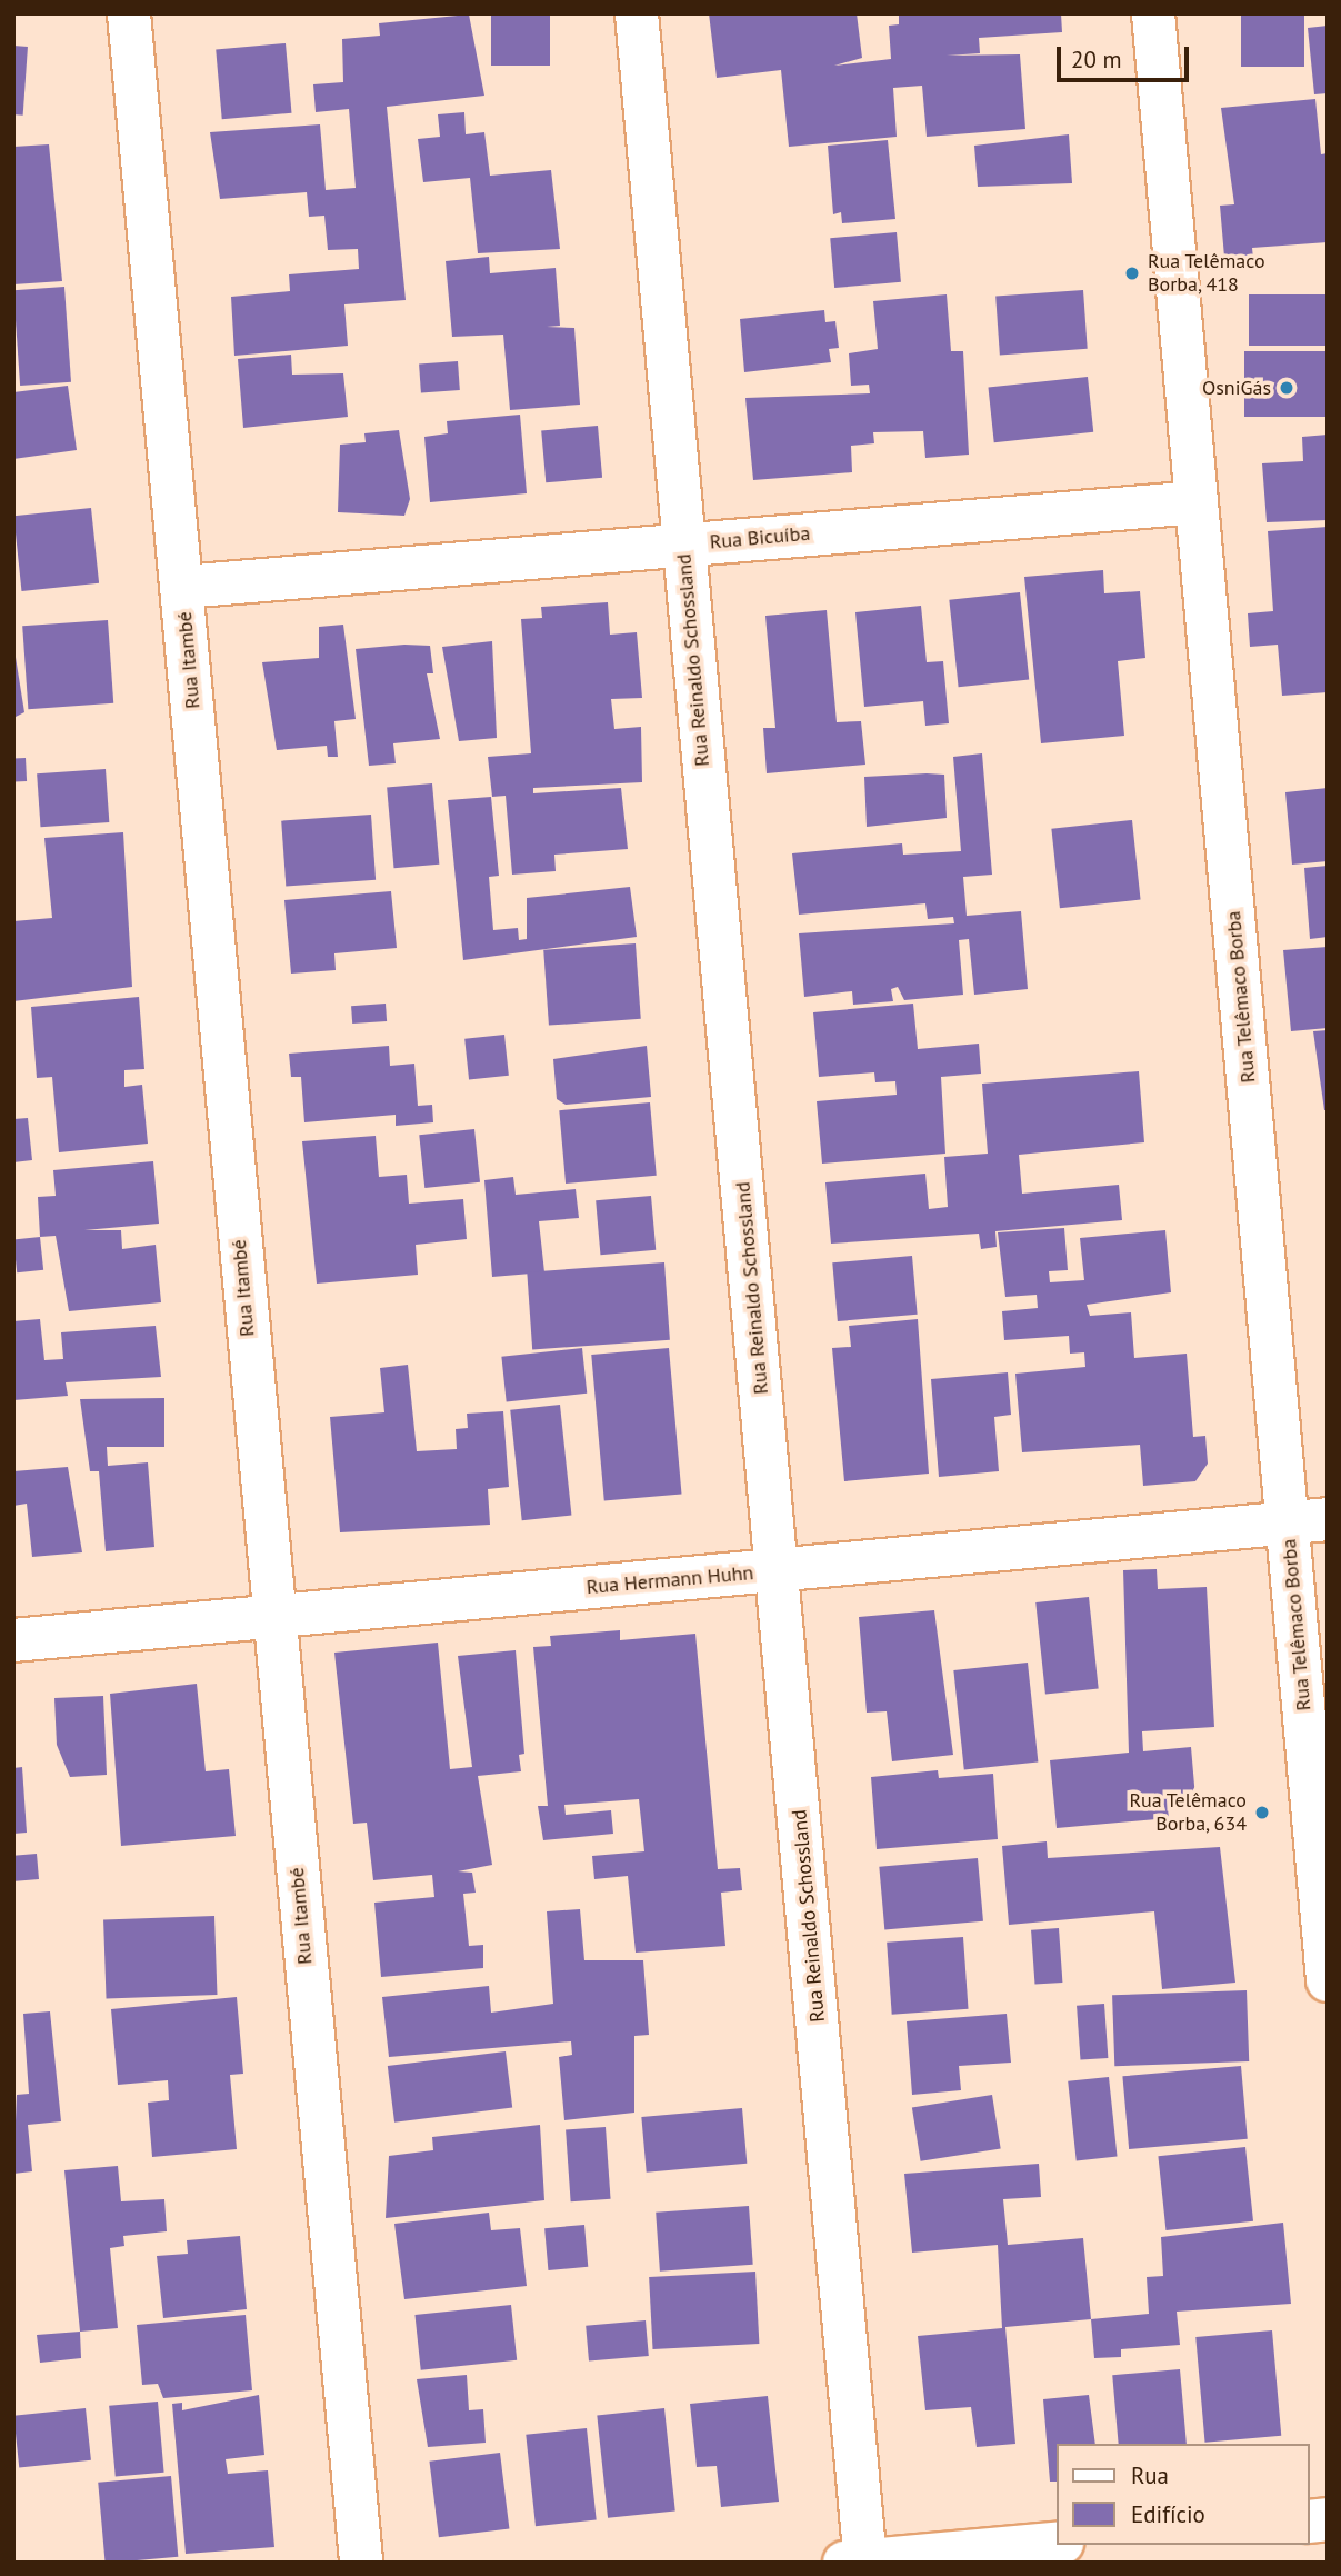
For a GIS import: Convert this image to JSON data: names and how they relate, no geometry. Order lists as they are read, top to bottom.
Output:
{
  "streets": {
    "street": [
      "Rua Bicuíba",
      "Rua Itambé",
      "Rua Reinaldo Schossland",
      "Rua Telêmaco Borba",
      "Rua Hermann Huhn"
    ]
  },
  "crossings": [
    ["Rua Bicuíba", "Rua Itambé"],
    ["Rua Bicuíba", "Rua Reinaldo Schossland"],
    ["Rua Bicuíba", "Rua Telêmaco Borba"],
    ["Rua Itambé", "Rua Hermann Huhn"],
    ["Rua Reinaldo Schossland", "Rua Hermann Huhn"],
    ["Rua Telêmaco Borba", "Rua Hermann Huhn"]
  ],
  "places": ["Rua Telêmaco Borba, 418", "OsniGás", "Rua Telêmaco Borba, 634"],
  "legend": ["Rua", "Edifício"],
  "scale_bar": "20 m"
}
